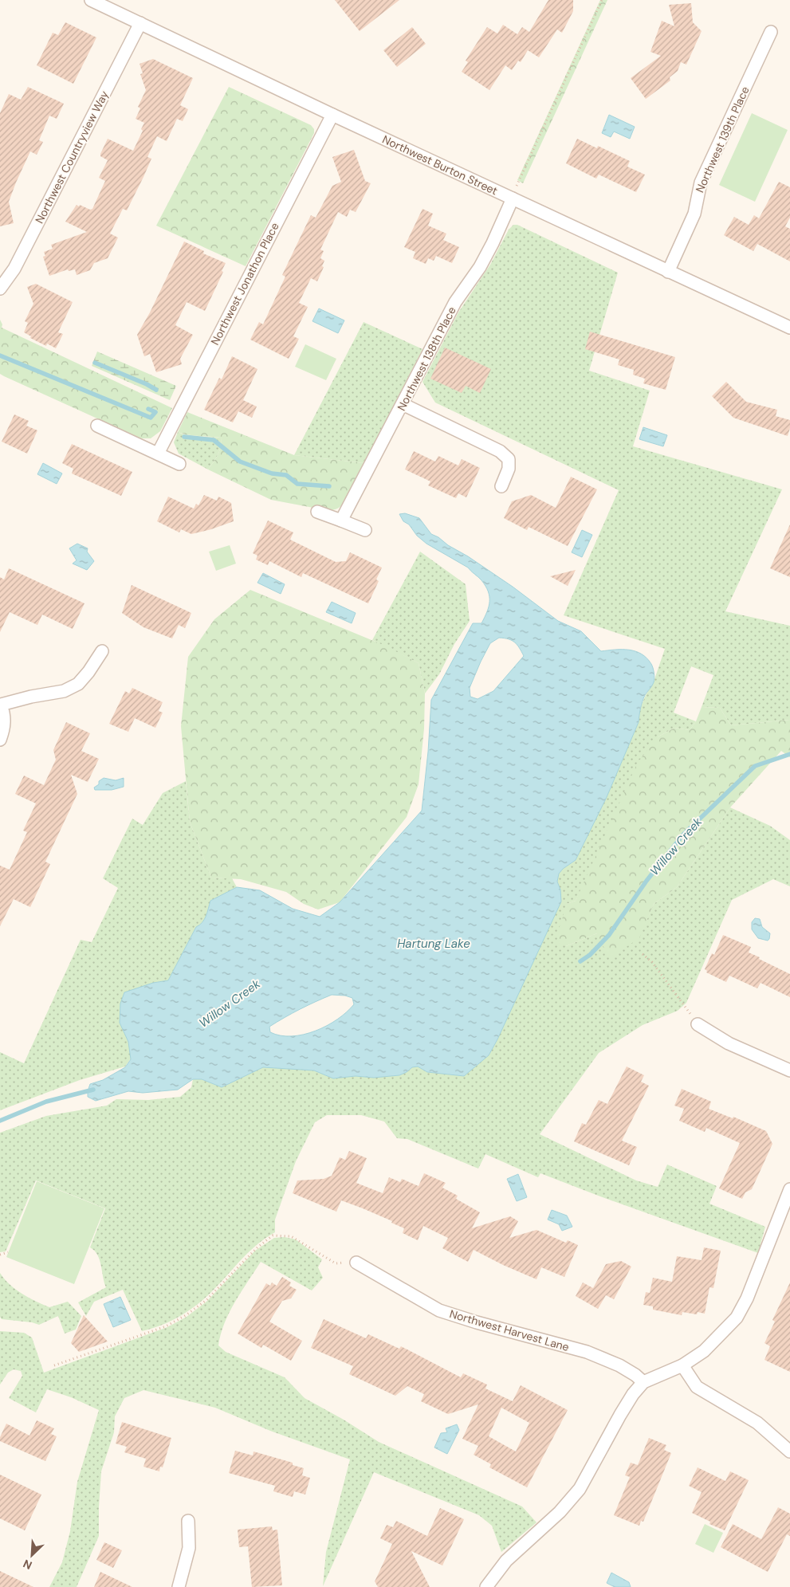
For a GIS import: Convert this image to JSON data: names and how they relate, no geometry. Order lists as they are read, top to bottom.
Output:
{
  "streets": {
    "street": [
      "Northwest 139th Place",
      "Northwest Countryview Way",
      "Northwest Burton Street",
      "Northwest Jonathon Place",
      "Northwest 138th Place",
      "Northwest Harvest Lane"
    ]
  },
  "crossings": [
    ["Northwest 139th Place", "Northwest Burton Street"],
    ["Northwest Countryview Way", "Northwest Burton Street"],
    ["Northwest Burton Street", "Northwest Jonathon Place"],
    ["Northwest Burton Street", "Northwest 138th Place"]
  ],
  "water": ["Willow Creek", "Hartung Lake"],
  "north": "bottom left"
}
